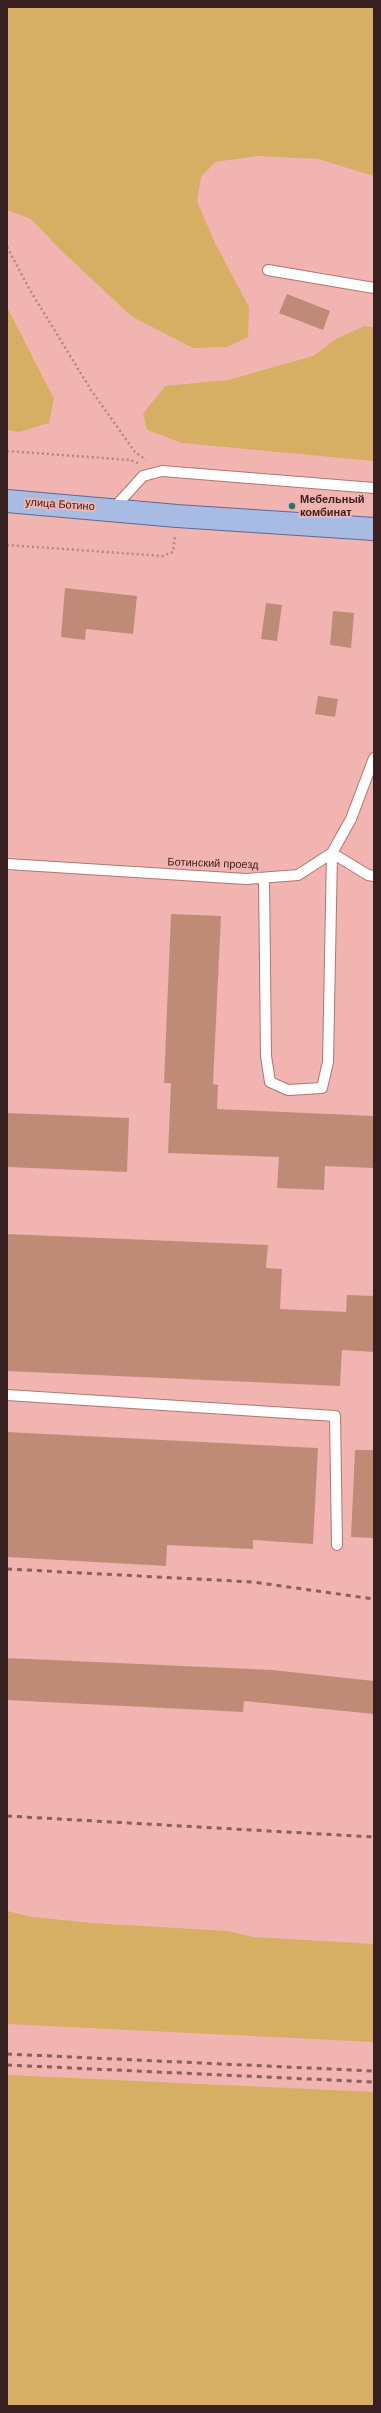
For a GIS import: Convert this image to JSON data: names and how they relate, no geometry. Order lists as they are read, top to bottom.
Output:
{
  "streets": {
    "main road": ["улица Ботино"],
    "lane": ["Ботинский проезд"]
  },
  "places": ["Мебельный комбинат"]
}
